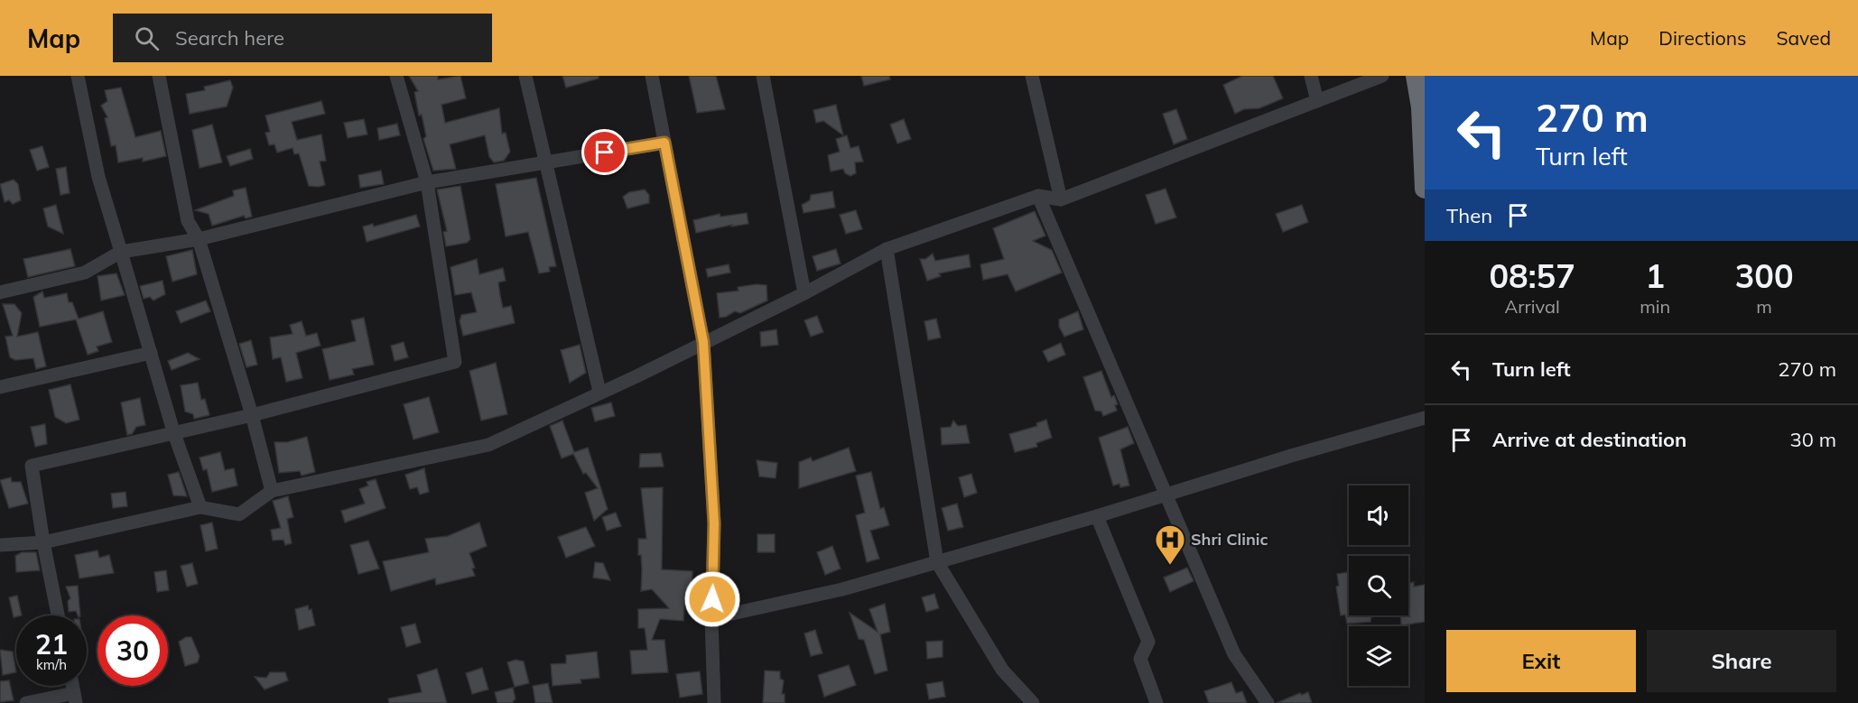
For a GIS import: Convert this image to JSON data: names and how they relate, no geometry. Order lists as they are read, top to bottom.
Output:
{
  "places": {
    "hospital": ["Shri Clinic"]
  },
  "page": {
    "header": "Map",
    "search": "Search here",
    "nav": ["Map", "Directions", "Saved"],
    "turn": ["270 m", "Turn left"],
    "then": "Then",
    "eta": [
      "08:57",
      "Arrival",
      "1",
      "min",
      "300",
      "m"
    ],
    "list": [
      {
        "name": "Turn left",
        "value": "270 m"
      },
      {
        "name": "Arrive at destination",
        "value": "30 m"
      }
    ],
    "speed": "21 km/h",
    "limit": "30",
    "buttons": ["Exit", "Share"]
  }
}
